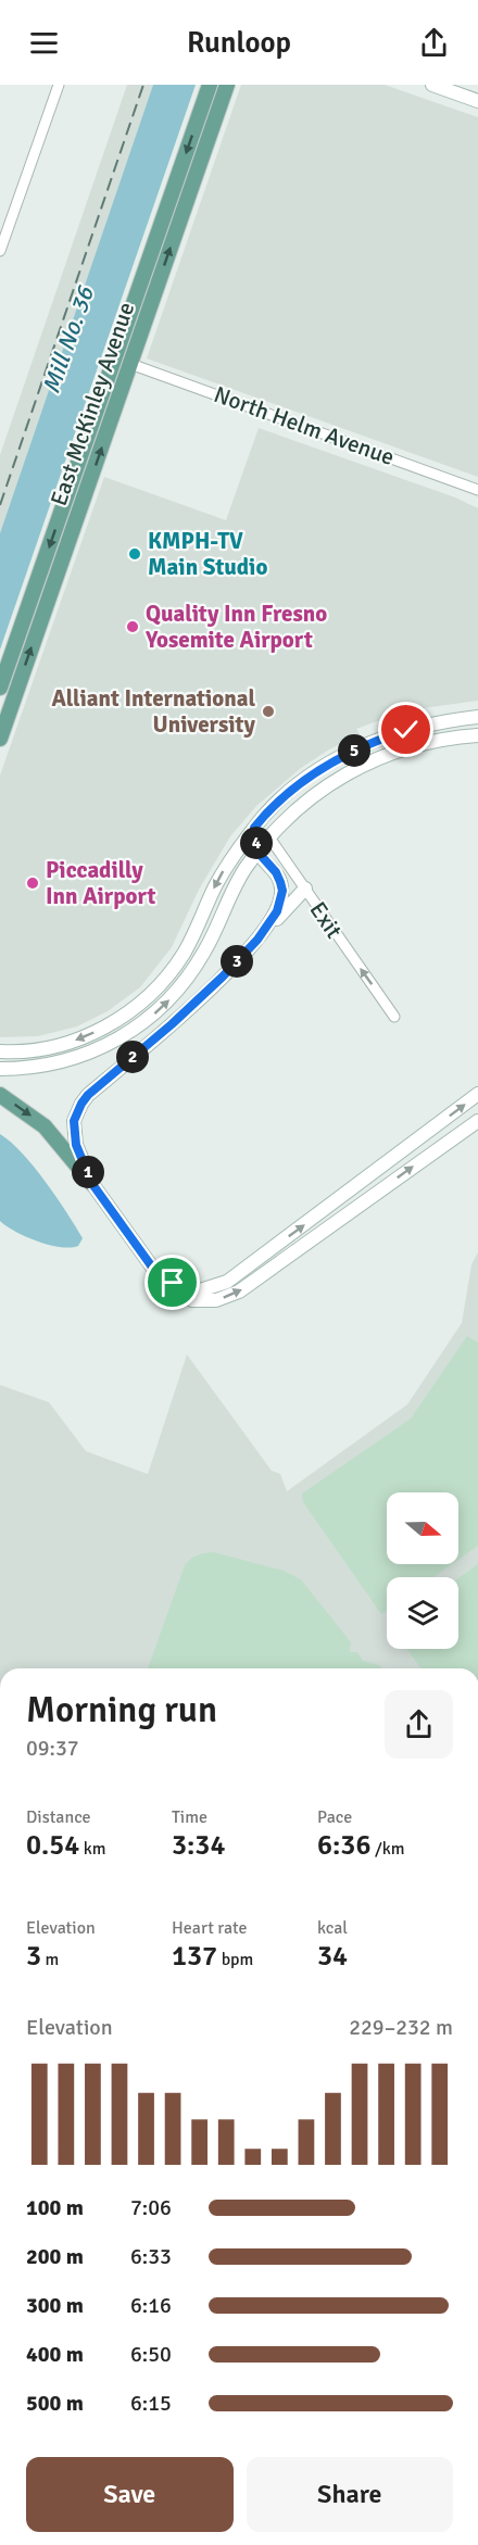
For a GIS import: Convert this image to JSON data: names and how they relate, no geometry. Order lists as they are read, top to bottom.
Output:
{
  "streets": {
    "main road": ["East McKinley Avenue"],
    "street": ["North Helm Avenue", "Exit"]
  },
  "crossings": [
    ["East McKinley Avenue", "North Helm Avenue"]
  ],
  "one_way": ["Exit"],
  "water": ["Mill No. 36"],
  "places": [
    "KMPH-TV Main Studio",
    "Quality Inn Fresno Yosemite Airport",
    "Alliant International University",
    "Piccadilly Inn Airport"
  ],
  "north": "right",
  "page": {
    "header": "Runloop",
    "pins": [
      "5",
      "4",
      "3",
      "2",
      "1"
    ],
    "heading": ["Morning run", "09:37"],
    "stats": [
      ["Distance", "0.54 km"],
      ["Time", "3:34"],
      ["Pace", "6:36 /km"],
      ["Elevation", "3 m"],
      ["Heart rate", "137 bpm"],
      ["kcal", "34"]
    ],
    "chart": ["Elevation", "229–232 m"],
    "list": [
      {
        "name": "100 m",
        "note": "7:06"
      },
      {
        "name": "200 m",
        "note": "6:33"
      },
      {
        "name": "300 m",
        "note": "6:16"
      },
      {
        "name": "400 m",
        "note": "6:50"
      },
      {
        "name": "500 m",
        "note": "6:15"
      }
    ],
    "buttons": ["Save", "Share"]
  }
}
